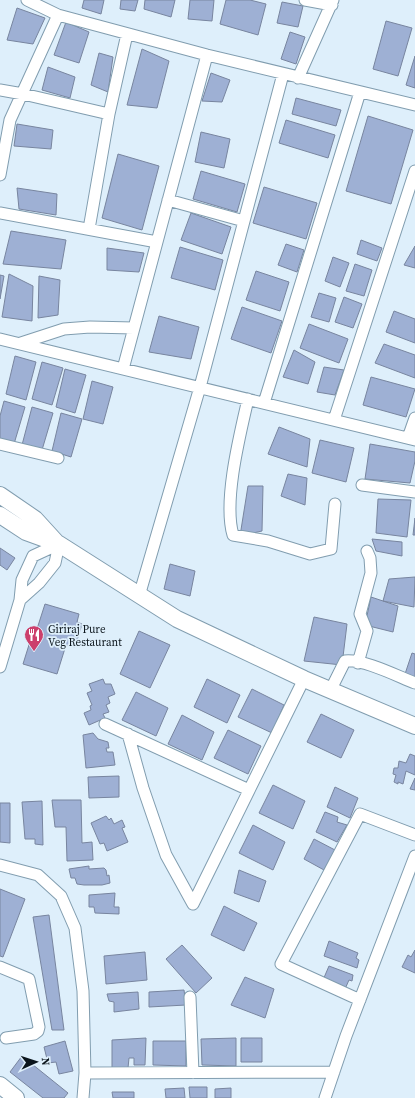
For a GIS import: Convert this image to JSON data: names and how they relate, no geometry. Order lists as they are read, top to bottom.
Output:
{
  "places": {
    "restaurant": ["Giriraj Pure Veg Restaurant"]
  },
  "north": "right"
}
